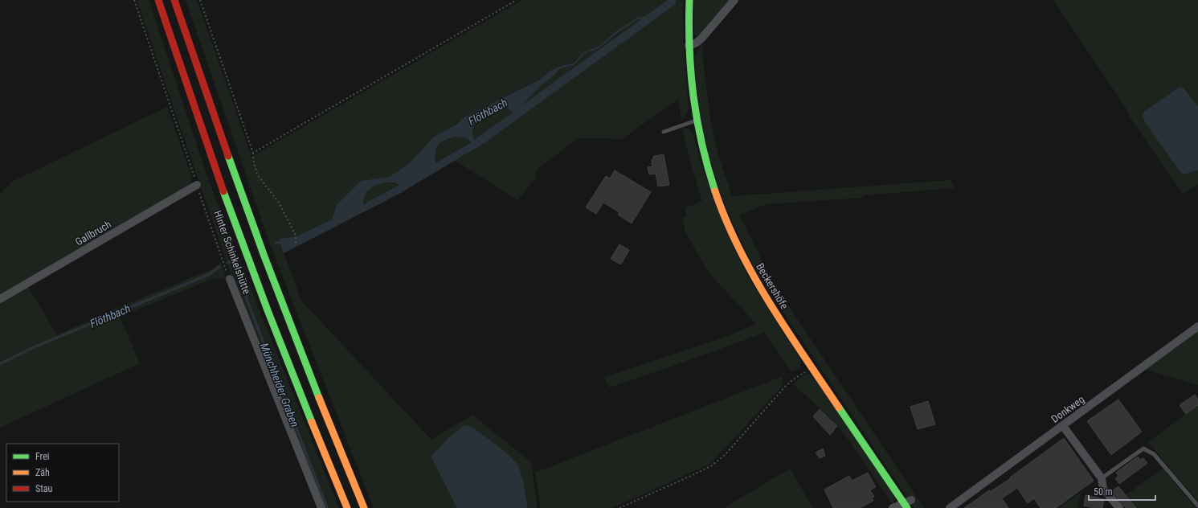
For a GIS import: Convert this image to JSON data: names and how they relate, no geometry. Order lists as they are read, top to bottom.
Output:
{
  "streets": {
    "main road": ["Beckershöfe"],
    "street": ["Gallbruch", "Hinter Schinkelshütte", "Donkweg"]
  },
  "crossings": [
    ["Gallbruch", "Hinter Schinkelshütte"]
  ],
  "water": ["Flöthbach", "Münchheider Graben"],
  "legend": ["Frei", "Zäh", "Stau"],
  "scale_bar": "50 m"
}
